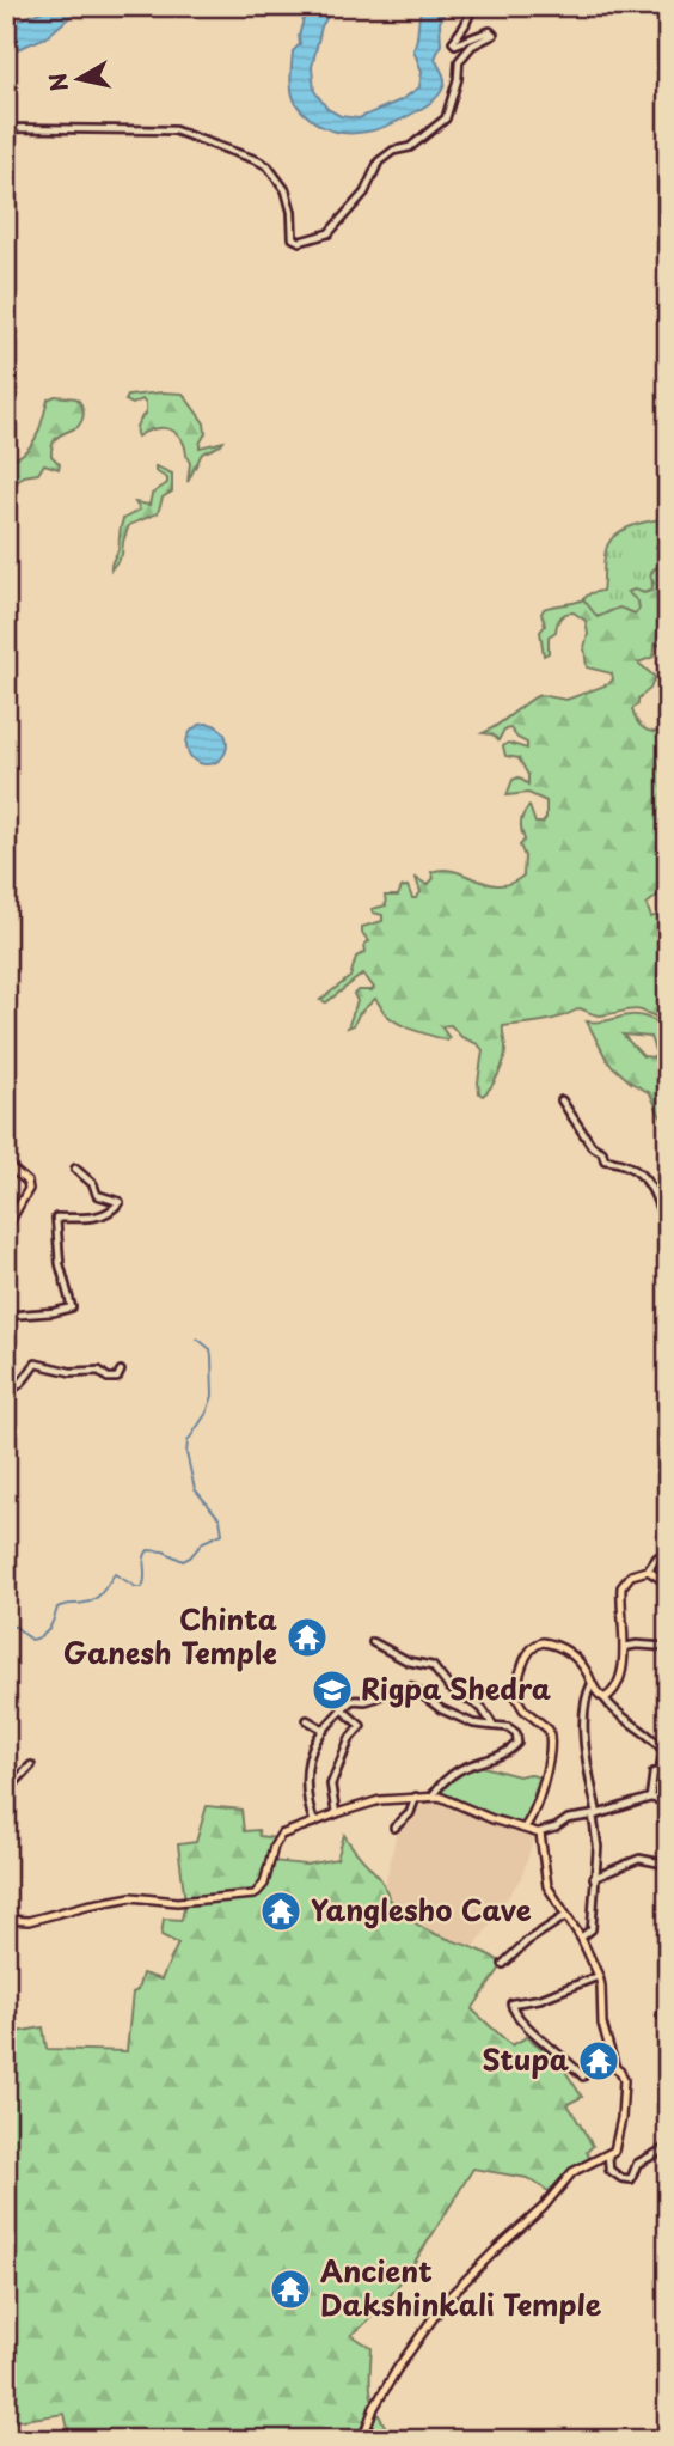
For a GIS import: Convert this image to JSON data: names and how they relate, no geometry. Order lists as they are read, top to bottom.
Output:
{
  "places": {
    "temple": [
      "Chinta Ganesh Temple",
      "Yanglesho Cave",
      "Stupa",
      "Ancient Dakshinkali Temple"
    ],
    "school or university": ["Rigpa Shedra"]
  },
  "north": "left"
}
